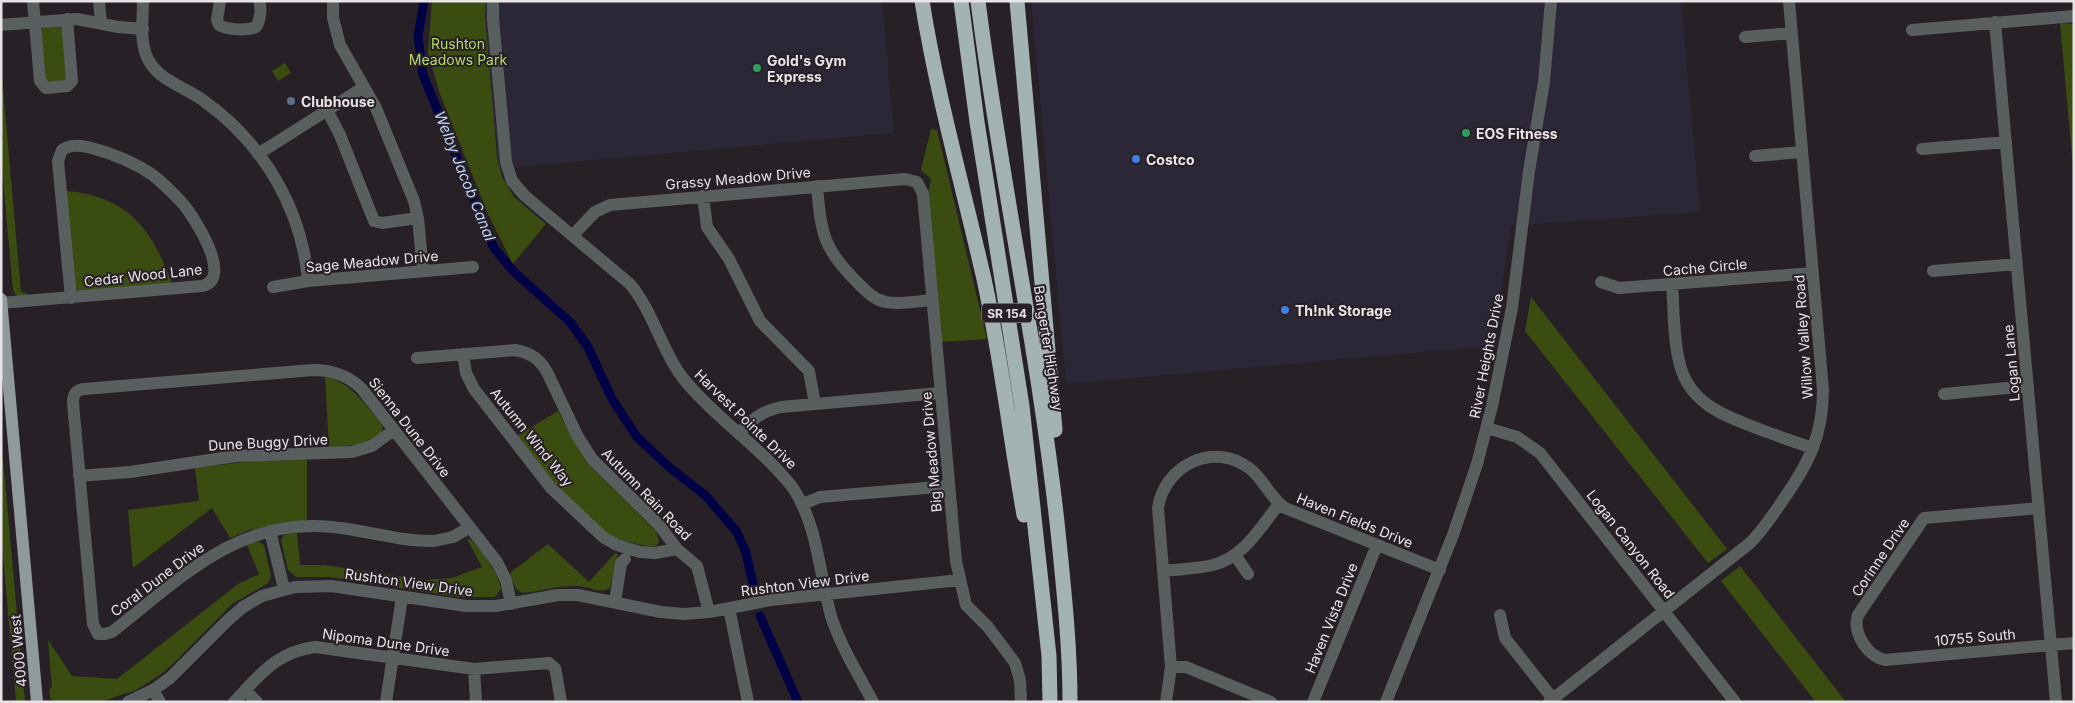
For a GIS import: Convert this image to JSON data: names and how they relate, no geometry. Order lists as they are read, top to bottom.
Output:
{
  "streets": {
    "highway": ["SR 154", "Bangerter Highway"],
    "main road": ["4000 West"],
    "street": [
      "Grassy Meadow Drive",
      "Sage Meadow Drive",
      "Cache Circle",
      "Cedar Wood Lane",
      "Willow Valley Road",
      "River Heights Drive",
      "Logan Lane",
      "Harvest Pointe Drive",
      "Sienna Dune Drive",
      "Autumn Wind Way",
      "Dune Buggy Drive",
      "Big Meadow Drive",
      "Autumn Rain Road",
      "Haven Fields Drive",
      "Logan Canyon Road",
      "Corinne Drive",
      "Coral Dune Drive",
      "Rushton View Drive",
      "Haven Vista Drive",
      "10755 South",
      "Nipoma Dune Drive"
    ]
  },
  "crossings": [
    ["Grassy Meadow Drive", "Harvest Pointe Drive"],
    ["Grassy Meadow Drive", "Big Meadow Drive"],
    ["Cache Circle", "Willow Valley Road"],
    ["Cedar Wood Lane", "4000 West"],
    ["Willow Valley Road", "Logan Canyon Road"],
    ["River Heights Drive", "Haven Fields Drive"],
    ["River Heights Drive", "Logan Canyon Road"],
    ["Logan Lane", "Corinne Drive"],
    ["Logan Lane", "10755 South"],
    ["Harvest Pointe Drive", "Rushton View Drive"],
    ["Sienna Dune Drive", "Dune Buggy Drive"],
    ["Sienna Dune Drive", "Coral Dune Drive"],
    ["Sienna Dune Drive", "Rushton View Drive"],
    ["Autumn Wind Way", "Autumn Rain Road"],
    ["Dune Buggy Drive", "Coral Dune Drive"],
    ["Big Meadow Drive", "Rushton View Drive"],
    ["Autumn Rain Road", "Rushton View Drive"],
    ["Haven Fields Drive", "Haven Vista Drive"],
    ["Corinne Drive", "10755 South"]
  ],
  "water": ["Welby Jacob Canal"],
  "parks": ["Rushton Meadows Park"],
  "places": [
    "Gold's Gym Express",
    "Clubhouse",
    "EOS Fitness",
    "Costco",
    "Th!nk Storage"
  ]
}
